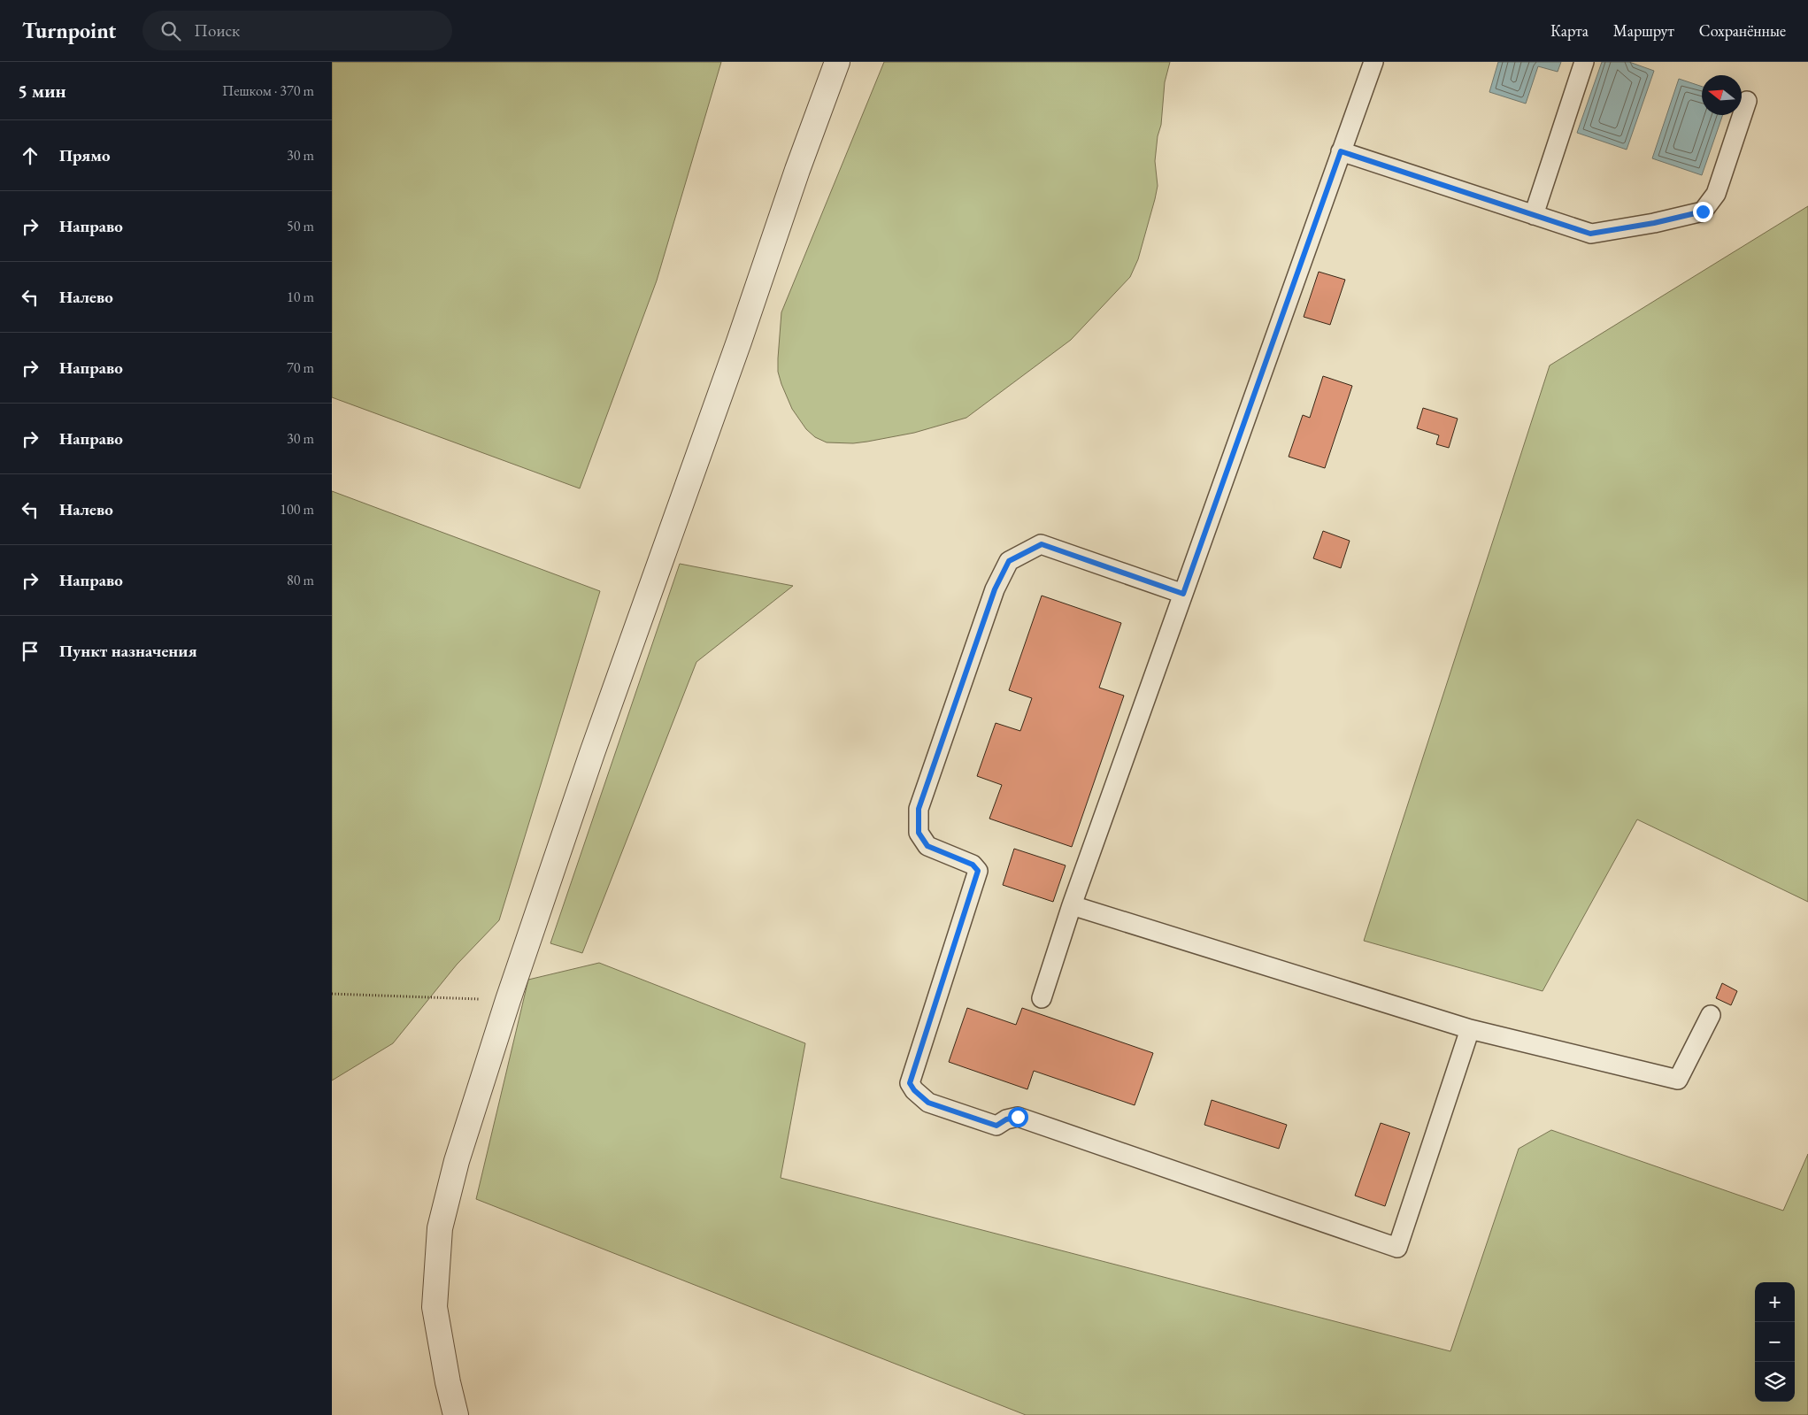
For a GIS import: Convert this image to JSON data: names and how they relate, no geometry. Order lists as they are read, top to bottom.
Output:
{
  "north": "left",
  "page": {
    "header": "Turnpoint",
    "search": "Поиск",
    "nav": ["Карта", "Маршрут", "Сохранённые"],
    "heading": ["5 мин", "Пешком · 370 m"],
    "list": [
      ["Прямо", "30 m"],
      ["Направо", "50 m"],
      ["Налево", "10 m"],
      ["Направо", "70 m"],
      ["Направо", "30 m"],
      ["Налево", "100 m"],
      ["Направо", "80 m"],
      "Пункт назначения"
    ],
    "map_buttons": ["+", "−"]
  }
}
